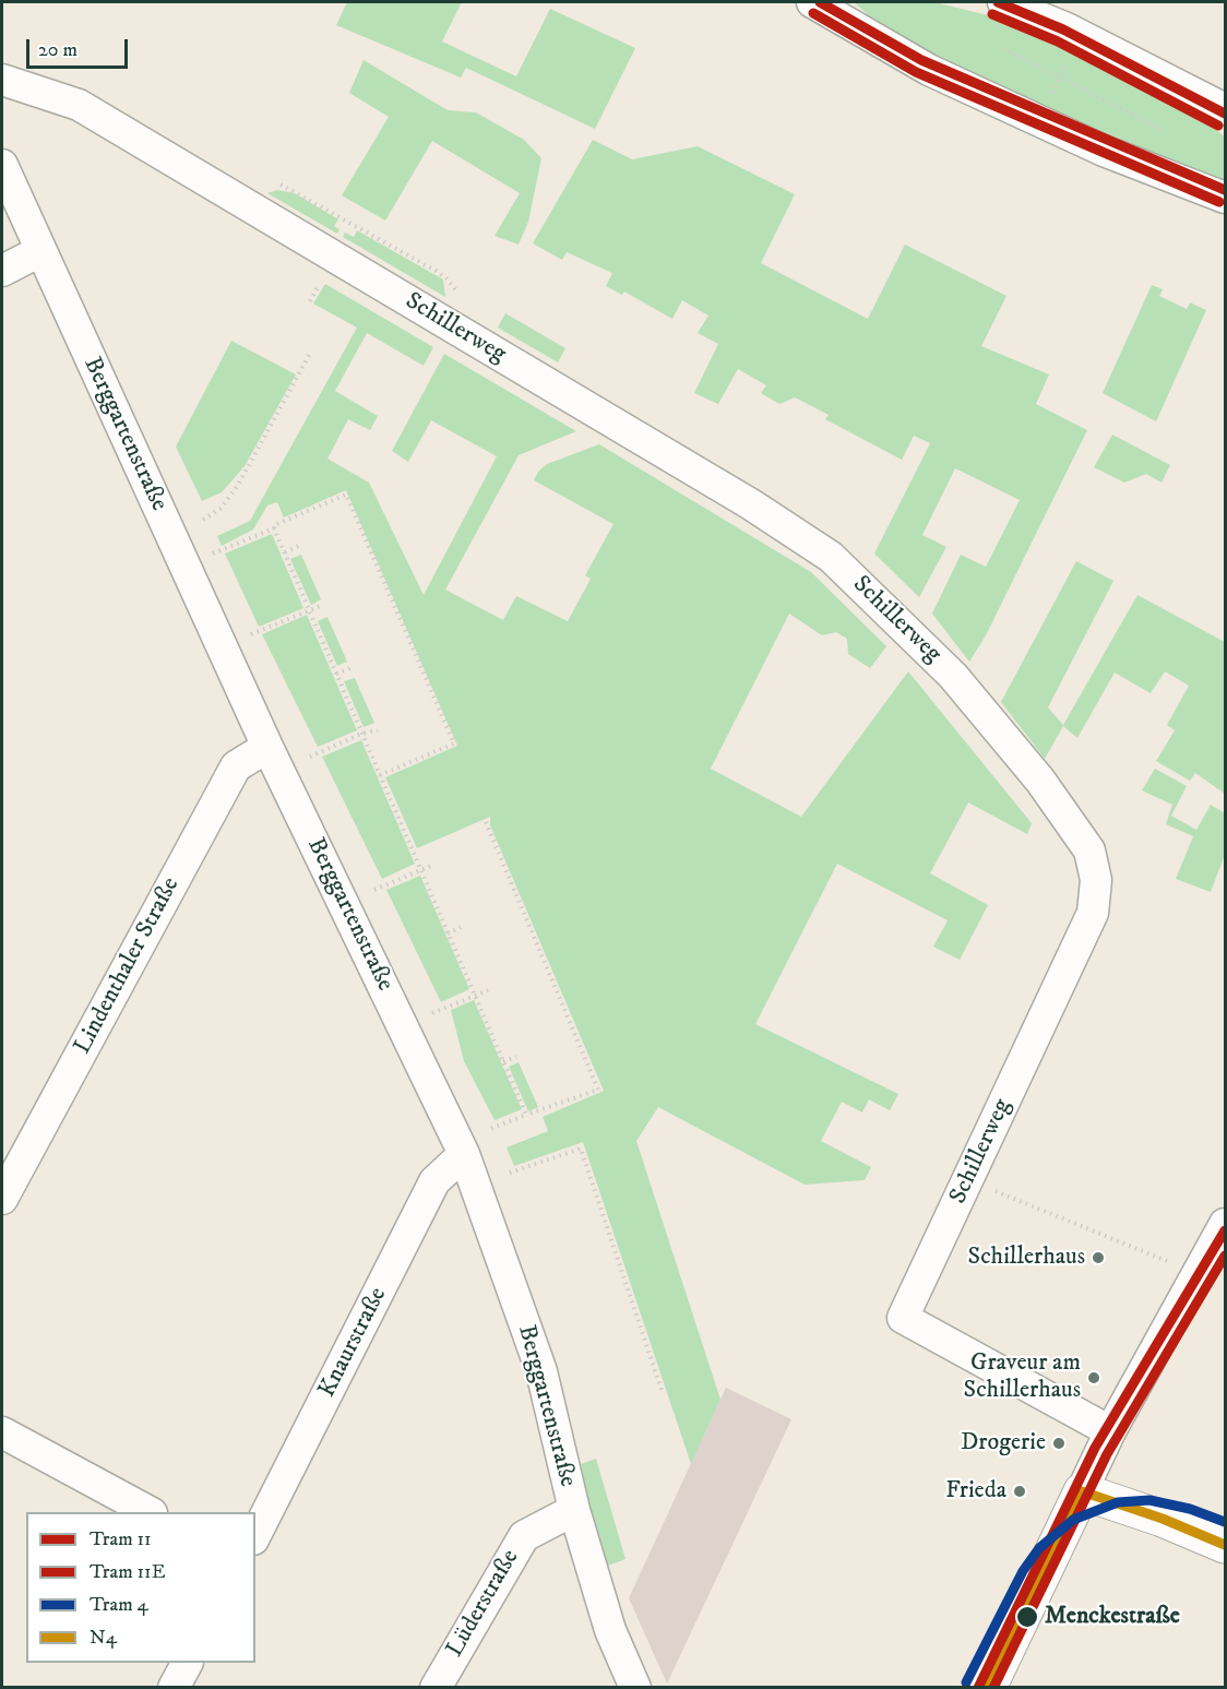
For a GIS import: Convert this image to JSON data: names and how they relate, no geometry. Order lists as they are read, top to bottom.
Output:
{
  "streets": {
    "street": [
      "Schillerweg",
      "Berggartenstraße",
      "Lindenthaler Straße",
      "Knaurstraße",
      "Lüderstraße"
    ]
  },
  "crossings": [
    ["Berggartenstraße", "Lindenthaler Straße"],
    ["Berggartenstraße", "Knaurstraße"],
    ["Berggartenstraße", "Lüderstraße"]
  ],
  "places": [
    "Schillerhaus",
    "Graveur am Schillerhaus",
    "Drogerie",
    "Frieda",
    "Menckestraße"
  ],
  "lines": [
    "tram line 11",
    "tram line 11E",
    "transit line N4",
    "tram line 4"
  ],
  "legend": [
    "Tram 11",
    "Tram 11E",
    "Tram 4",
    "N4"
  ],
  "scale_bar": "20 m"
}
